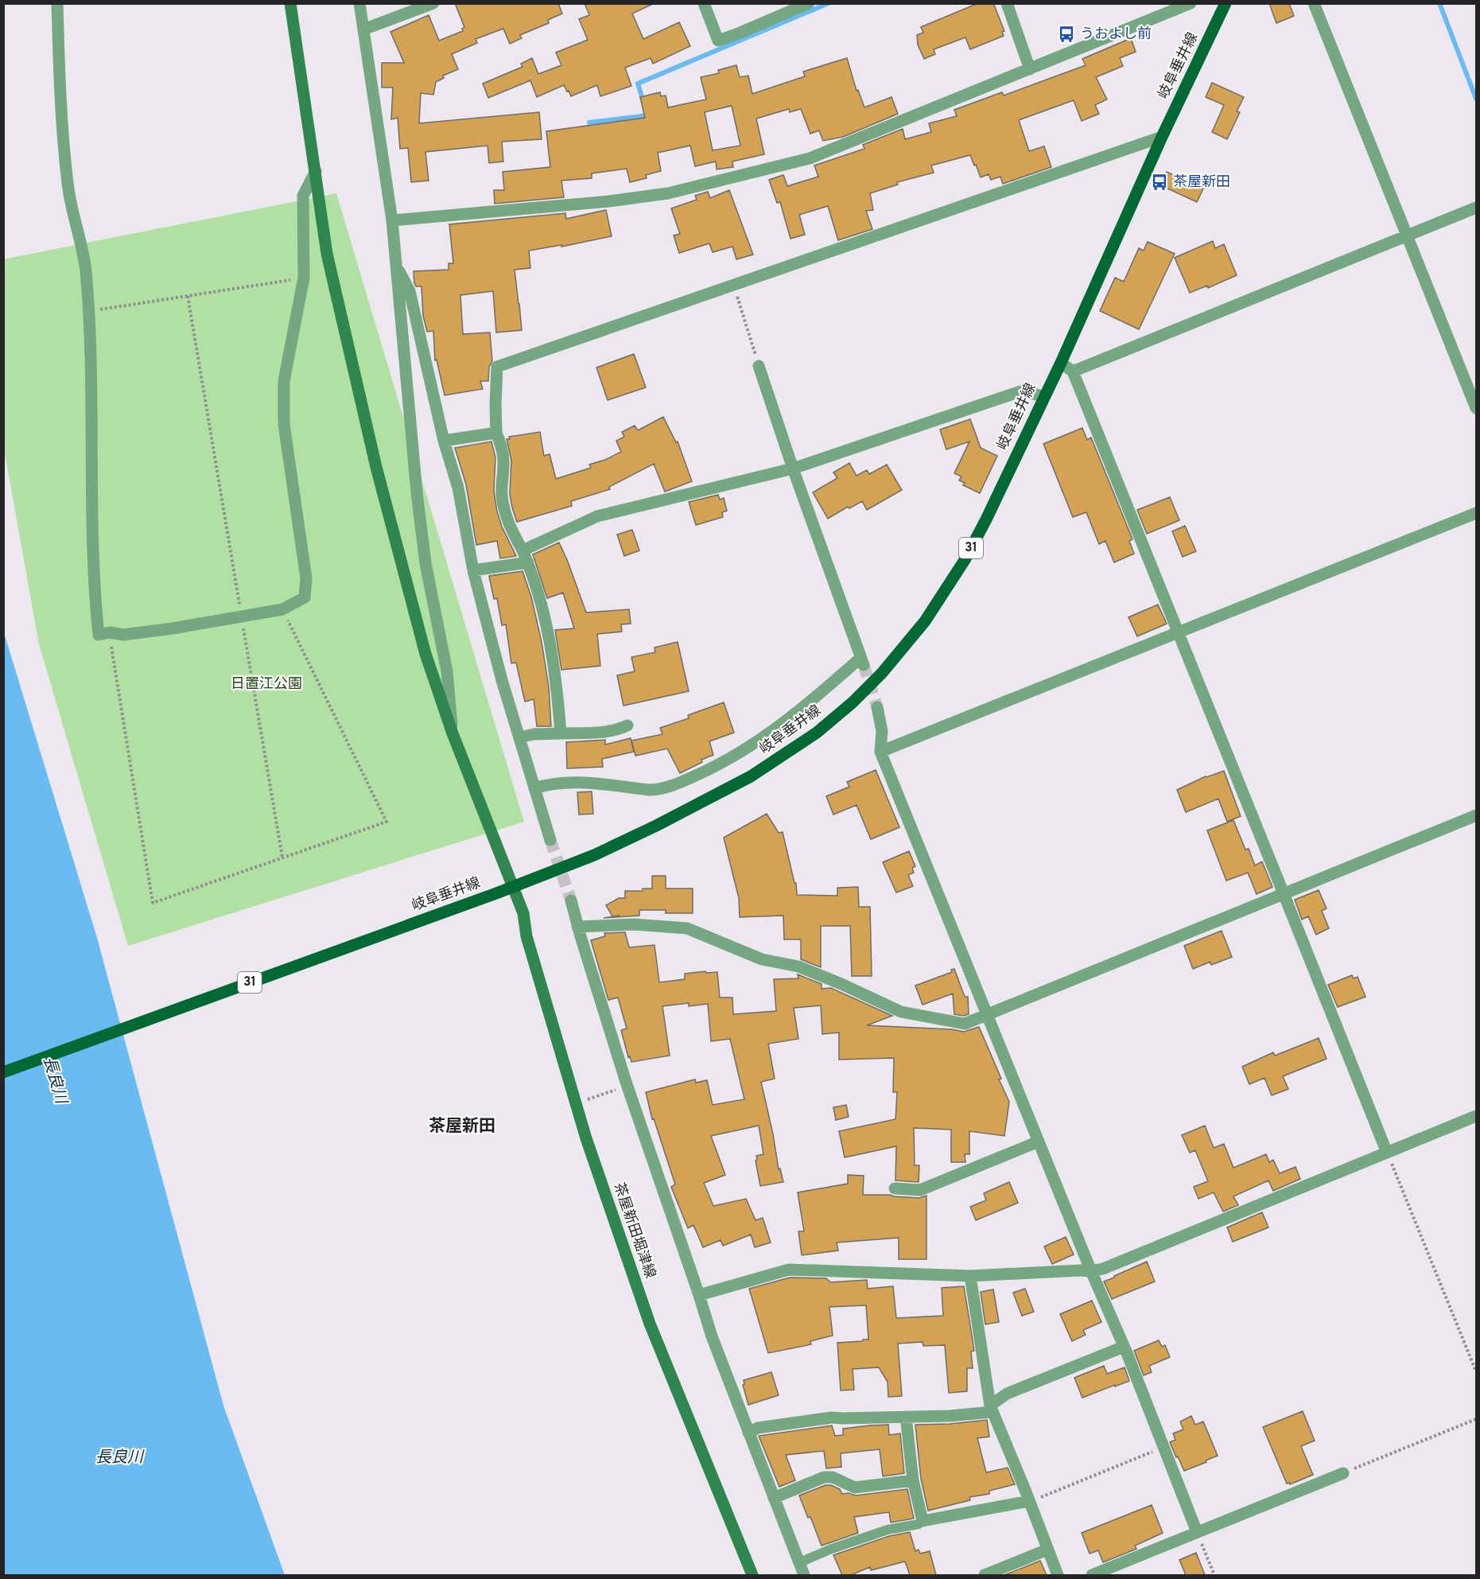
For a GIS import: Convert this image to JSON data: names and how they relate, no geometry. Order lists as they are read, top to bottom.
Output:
{
  "streets": {
    "main road": ["岐阜垂井線", "31"],
    "street": ["茶屋新田堀津線"]
  },
  "crossings": [
    ["岐阜垂井線", "茶屋新田堀津線"]
  ],
  "districts": ["茶屋新田"],
  "water": ["長良川"],
  "parks": ["日置江公園"],
  "places": {
    "bus stop": ["うおよし前", "茶屋新田"]
  }
}
